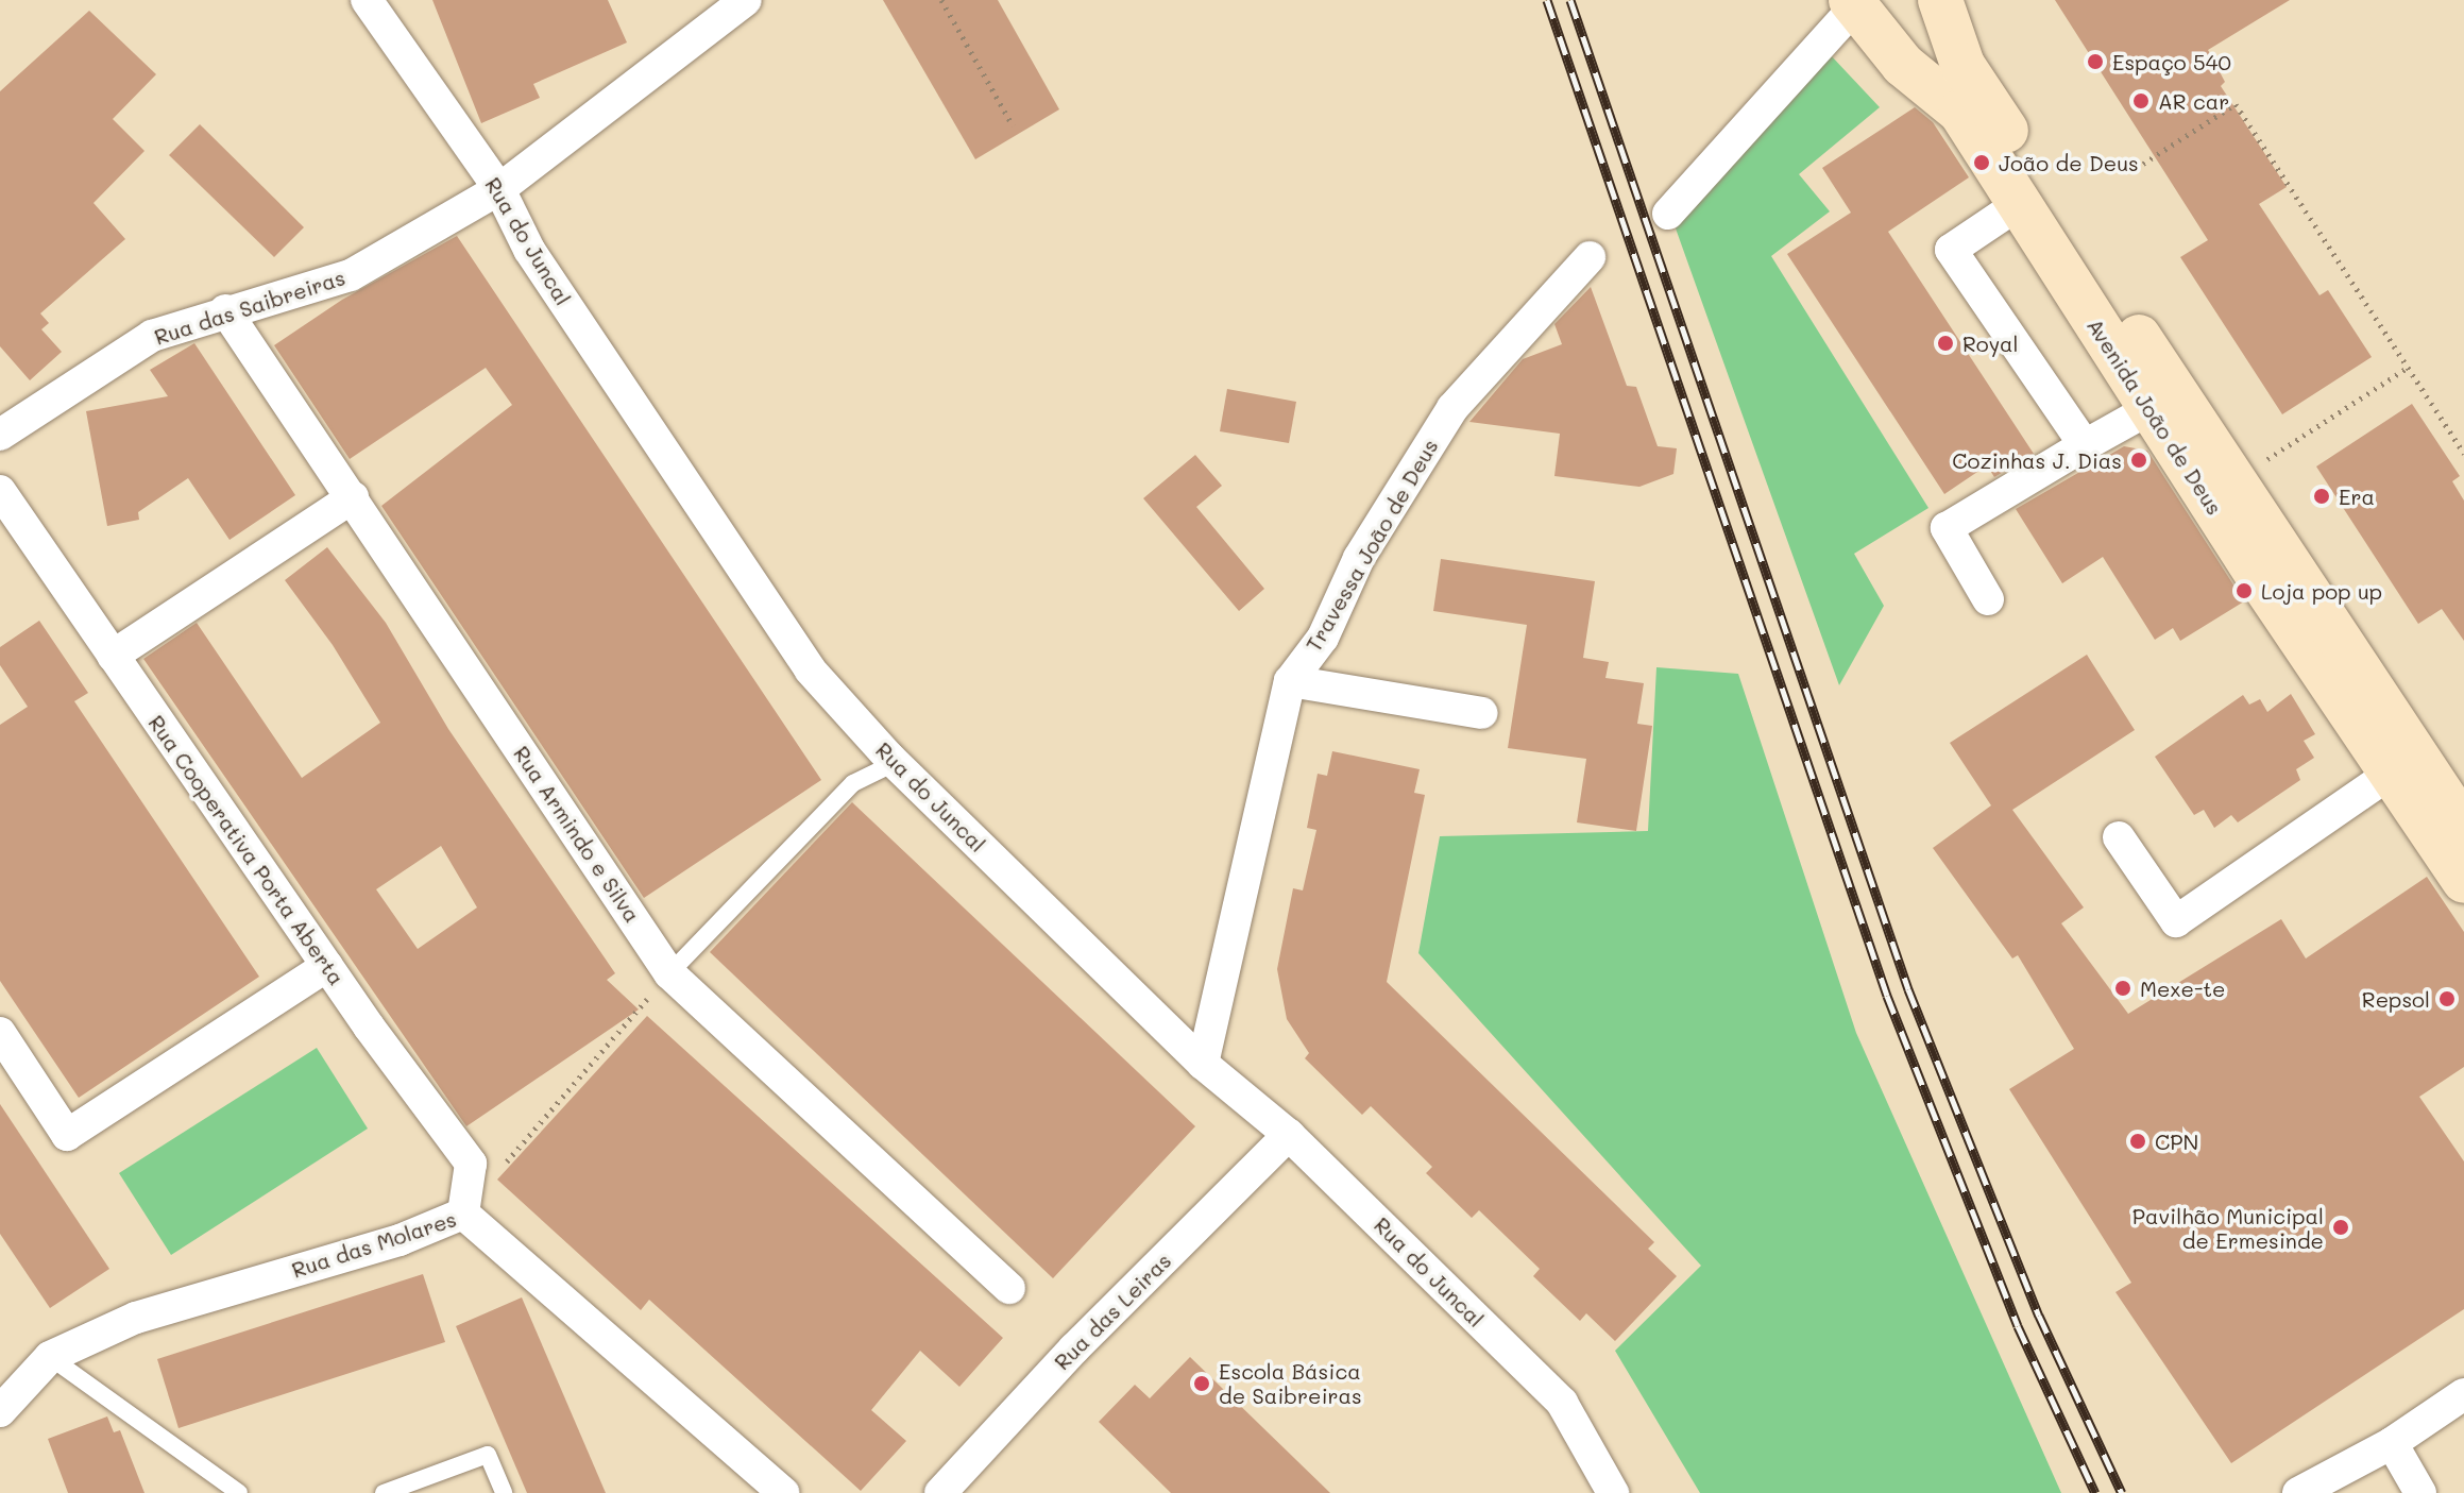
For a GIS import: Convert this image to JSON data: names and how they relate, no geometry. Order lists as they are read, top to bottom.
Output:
{
  "streets": {
    "main road": ["Avenida João de Deus"],
    "street": [
      "Rua do Juncal",
      "Rua das Saibreiras",
      "Travessa João de Deus",
      "Rua Armindo e Silva",
      "Rua Cooperativa Porta Aberta",
      "Rua das Molares",
      "Rua das Leiras"
    ]
  },
  "crossings": [
    ["Rua do Juncal", "Rua das Saibreiras"],
    ["Rua do Juncal", "Travessa João de Deus"],
    ["Rua do Juncal", "Rua das Leiras"],
    ["Rua das Saibreiras", "Rua Armindo e Silva"]
  ],
  "places": [
    "Espaço 540",
    "AR car",
    "João de Deus",
    "Royal",
    "Cozinhas J. Dias",
    "Era",
    "Loja pop up",
    "Mexe-te",
    "Repsol",
    "CPN",
    "Pavilhão Municipal de Ermesinde",
    "Escola Básica de Saibreiras"
  ]
}
